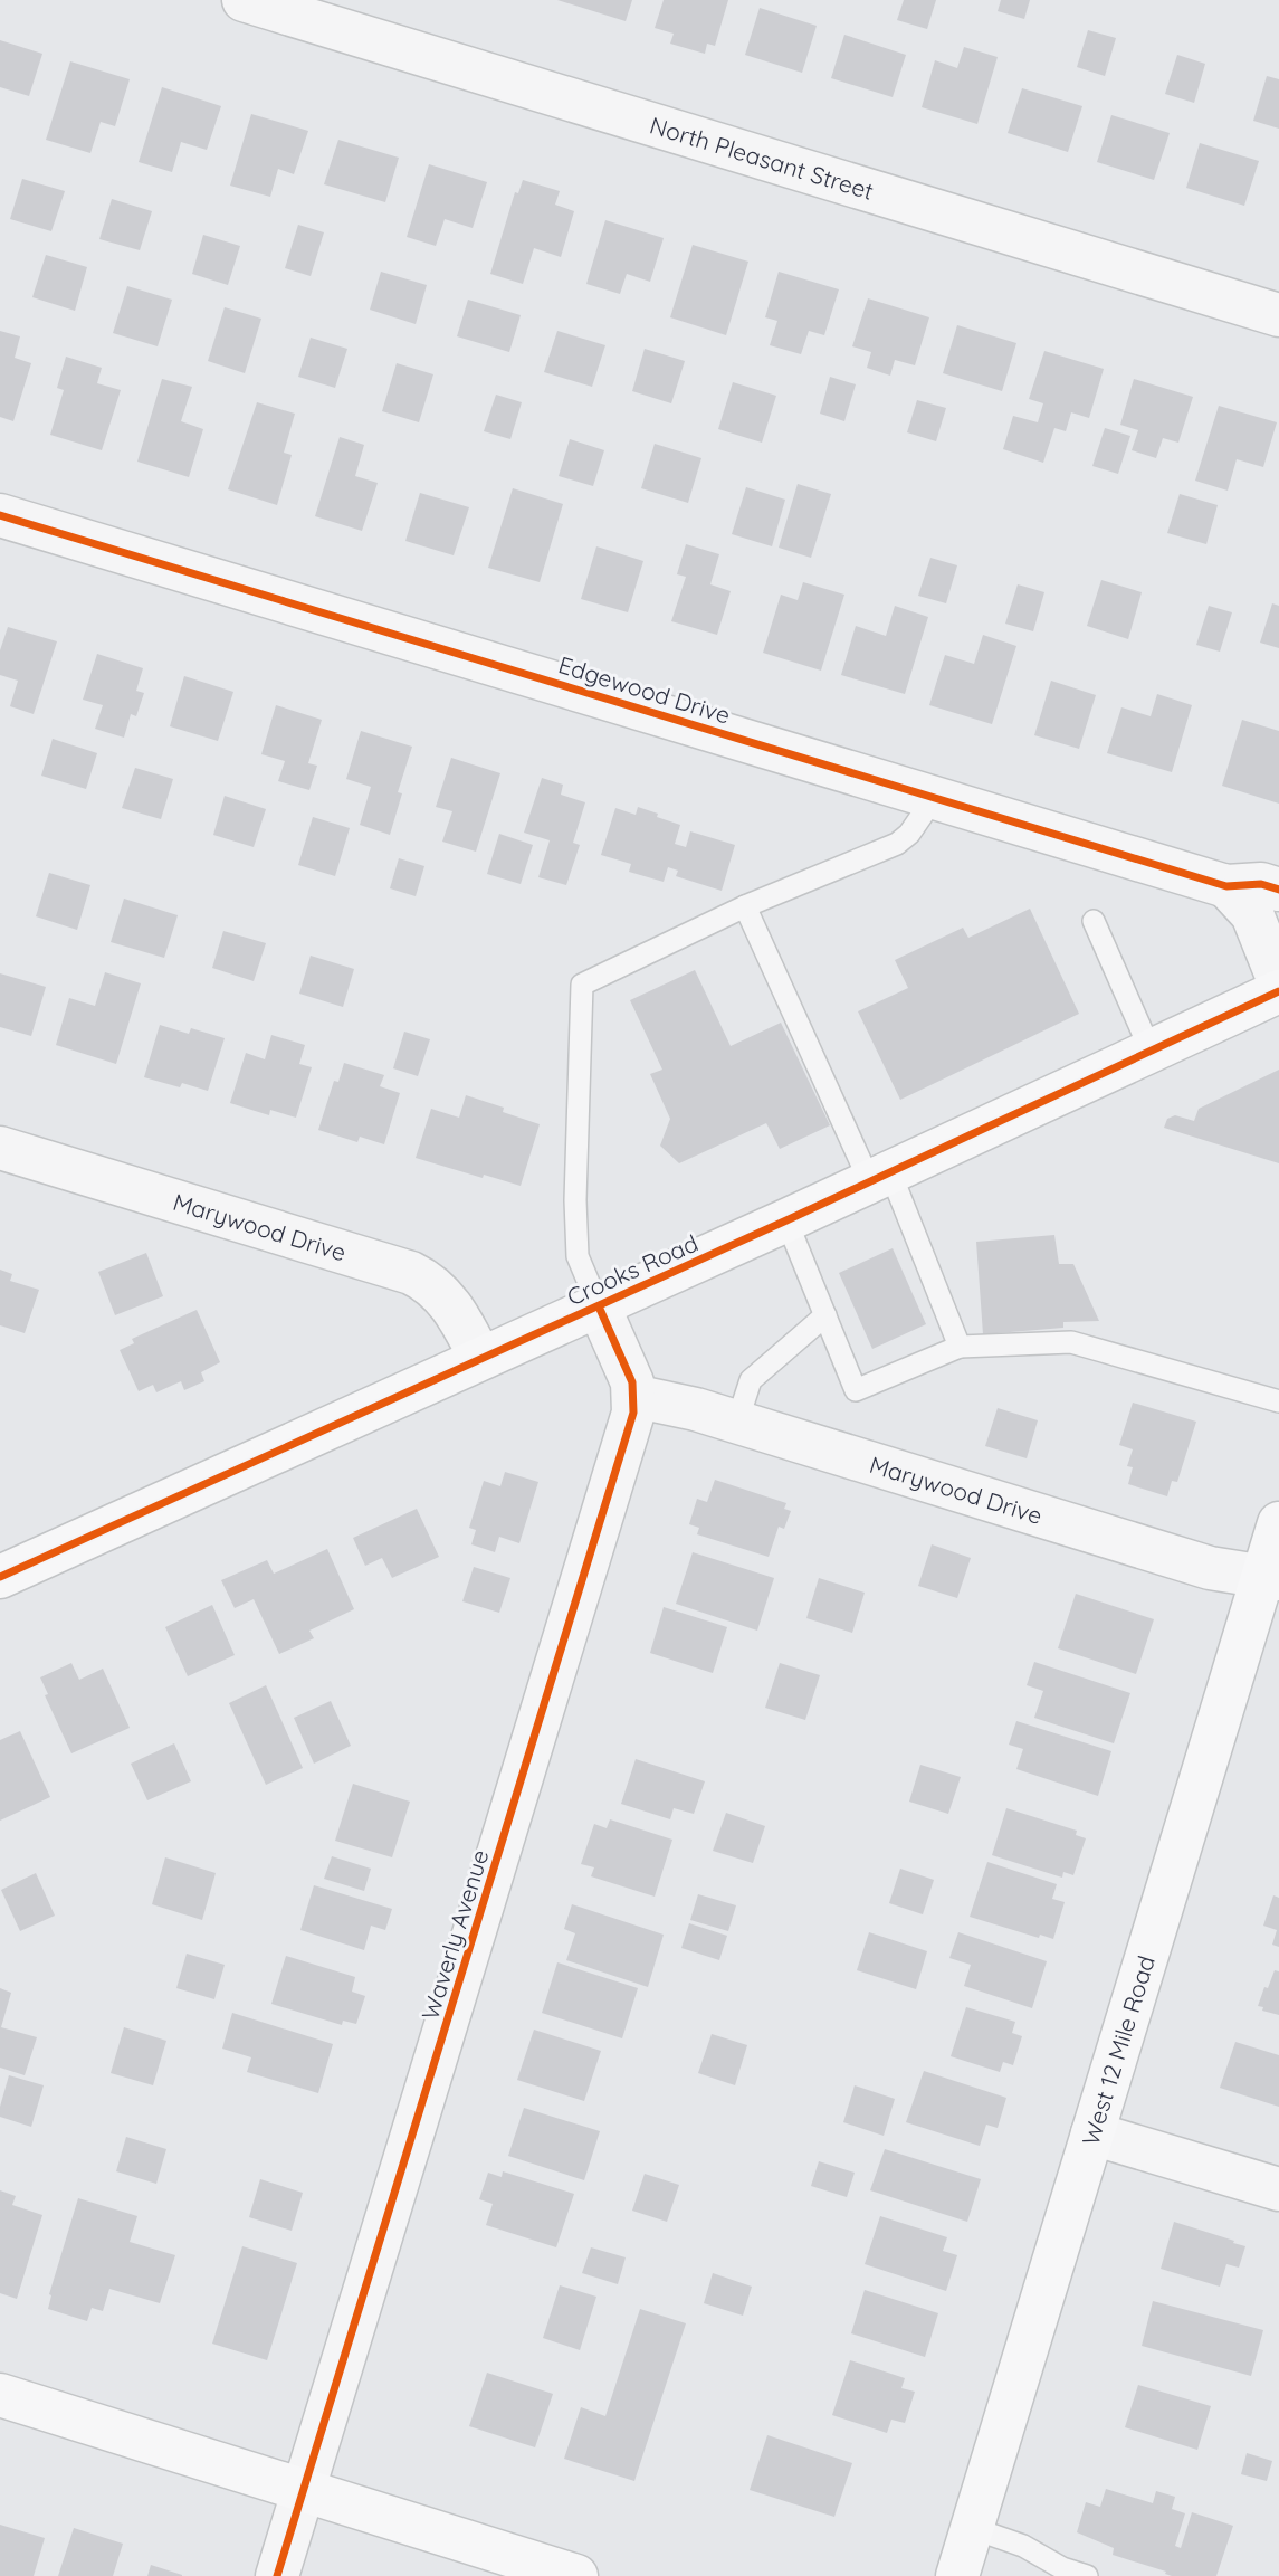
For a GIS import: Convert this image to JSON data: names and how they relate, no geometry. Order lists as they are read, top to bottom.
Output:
{
  "streets": {
    "main road": ["Crooks Road", "West 12 Mile Road"],
    "street": [
      "North Pleasant Street",
      "Edgewood Drive",
      "Marywood Drive",
      "Waverly Avenue"
    ]
  },
  "crossings": [
    ["Marywood Drive", "Crooks Road"],
    ["Marywood Drive", "Waverly Avenue"],
    ["Marywood Drive", "West 12 Mile Road"],
    ["Crooks Road", "Waverly Avenue"]
  ]
}
